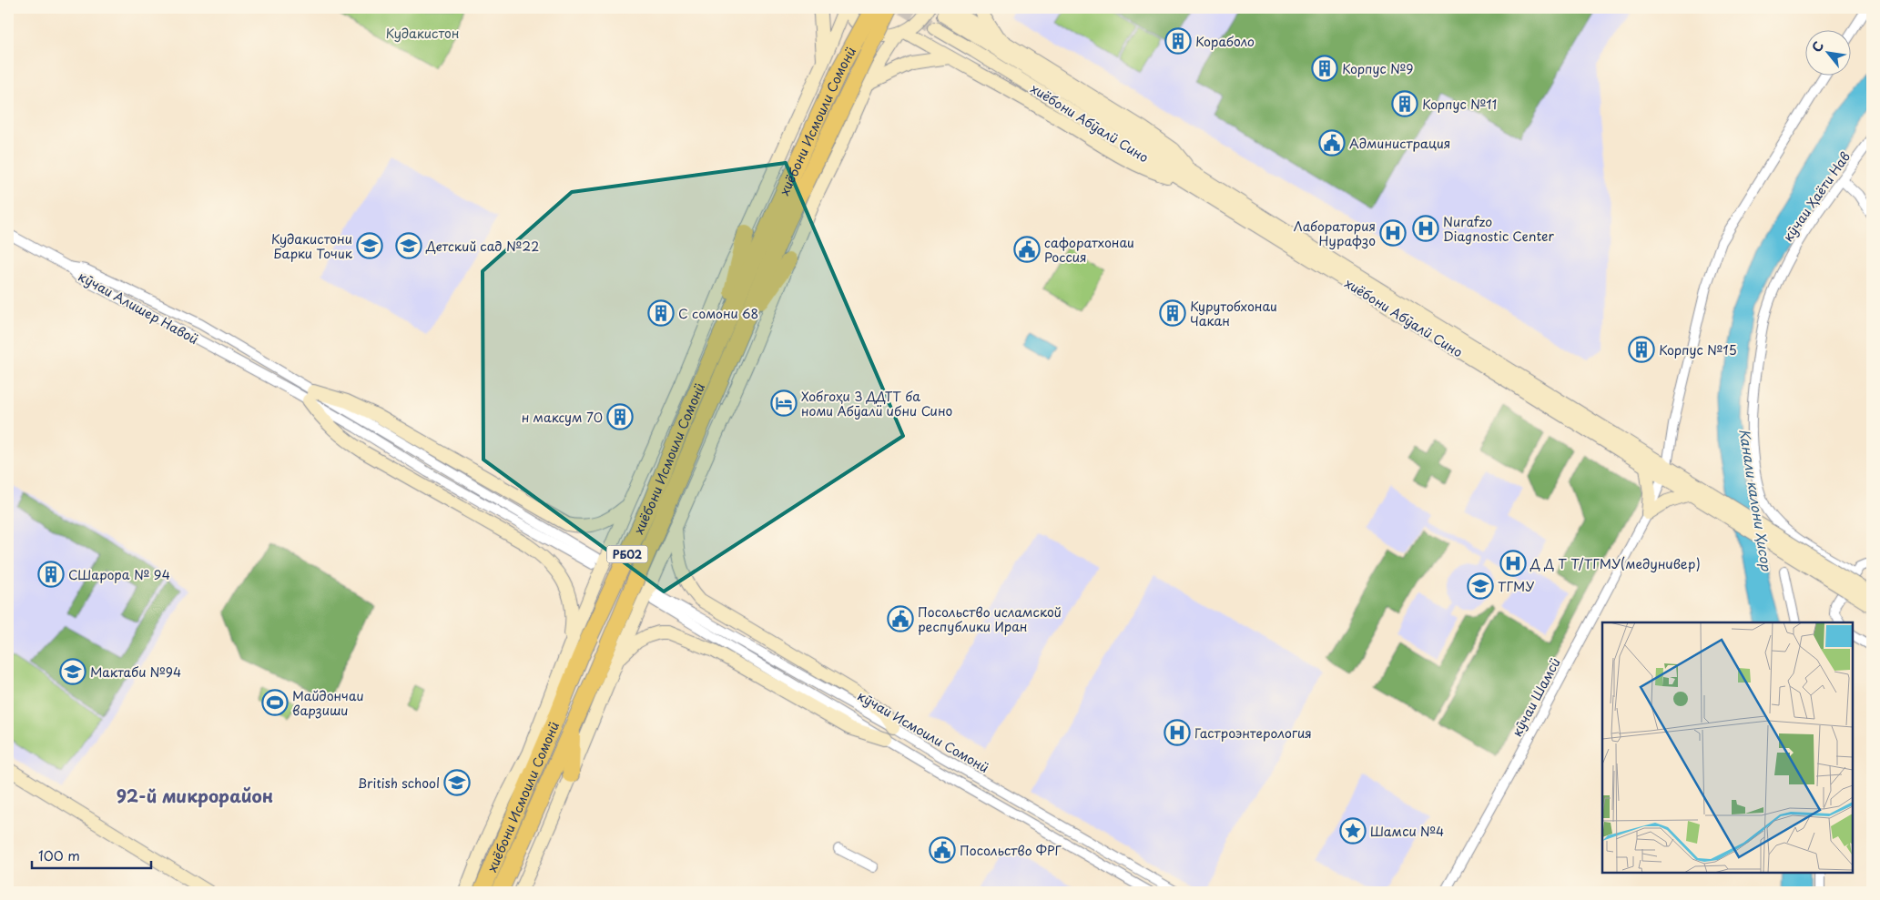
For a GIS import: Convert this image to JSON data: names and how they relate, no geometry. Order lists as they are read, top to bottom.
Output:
{
  "streets": {
    "highway": ["хиёбони Исмоили Сомонӣ", "РБ02"],
    "main road": ["хиёбони Абӯалӣ Сино"],
    "street": [
      "кӯчаи Ҳаёти Нав",
      "кӯчаи Алишер Навоӣ",
      "кӯчаи Шамсӣ",
      "кӯчаи Исмоили Сомонӣ"
    ]
  },
  "crossings": [
    ["хиёбони Абӯалӣ Сино", "кӯчаи Шамсӣ"]
  ],
  "districts": ["92-й микрорайон"],
  "water": ["Канали калони Ҳисор"],
  "parks": ["Кудакистон"],
  "places": {
    "building": [
      "Кораболо",
      "Корпус №9",
      "Корпус №11",
      "С сомони 68",
      "Курутобхонаи Чакан",
      "Корпус №15",
      "н максум 70",
      "СШарора № 94"
    ],
    "public building": [
      "Администрация",
      "сафоратхонаи Россия",
      "Посольство исламской республики Иран",
      "Посольство ФРГ"
    ],
    "hospital": [
      "Nurafzo Diagnostic Center",
      "Лаборатория Нурафзо",
      "Д Д Т Т/ТГМУ(медунивер)",
      "Гастроэнтерология"
    ],
    "school or university": [
      "Кудакистони Барки Точик",
      "Детский сад №22",
      "ТГМУ",
      "Мактаби №94",
      "British school"
    ],
    "hotel": ["Хобгоҳи 3 ДДТТ ба номи Абӯалӣ ибни Сино"],
    "sports": ["Майдончаи варзиши"],
    "place": ["Шамси №4"]
  },
  "scale_bar": "100 m",
  "north": "top left"
}
